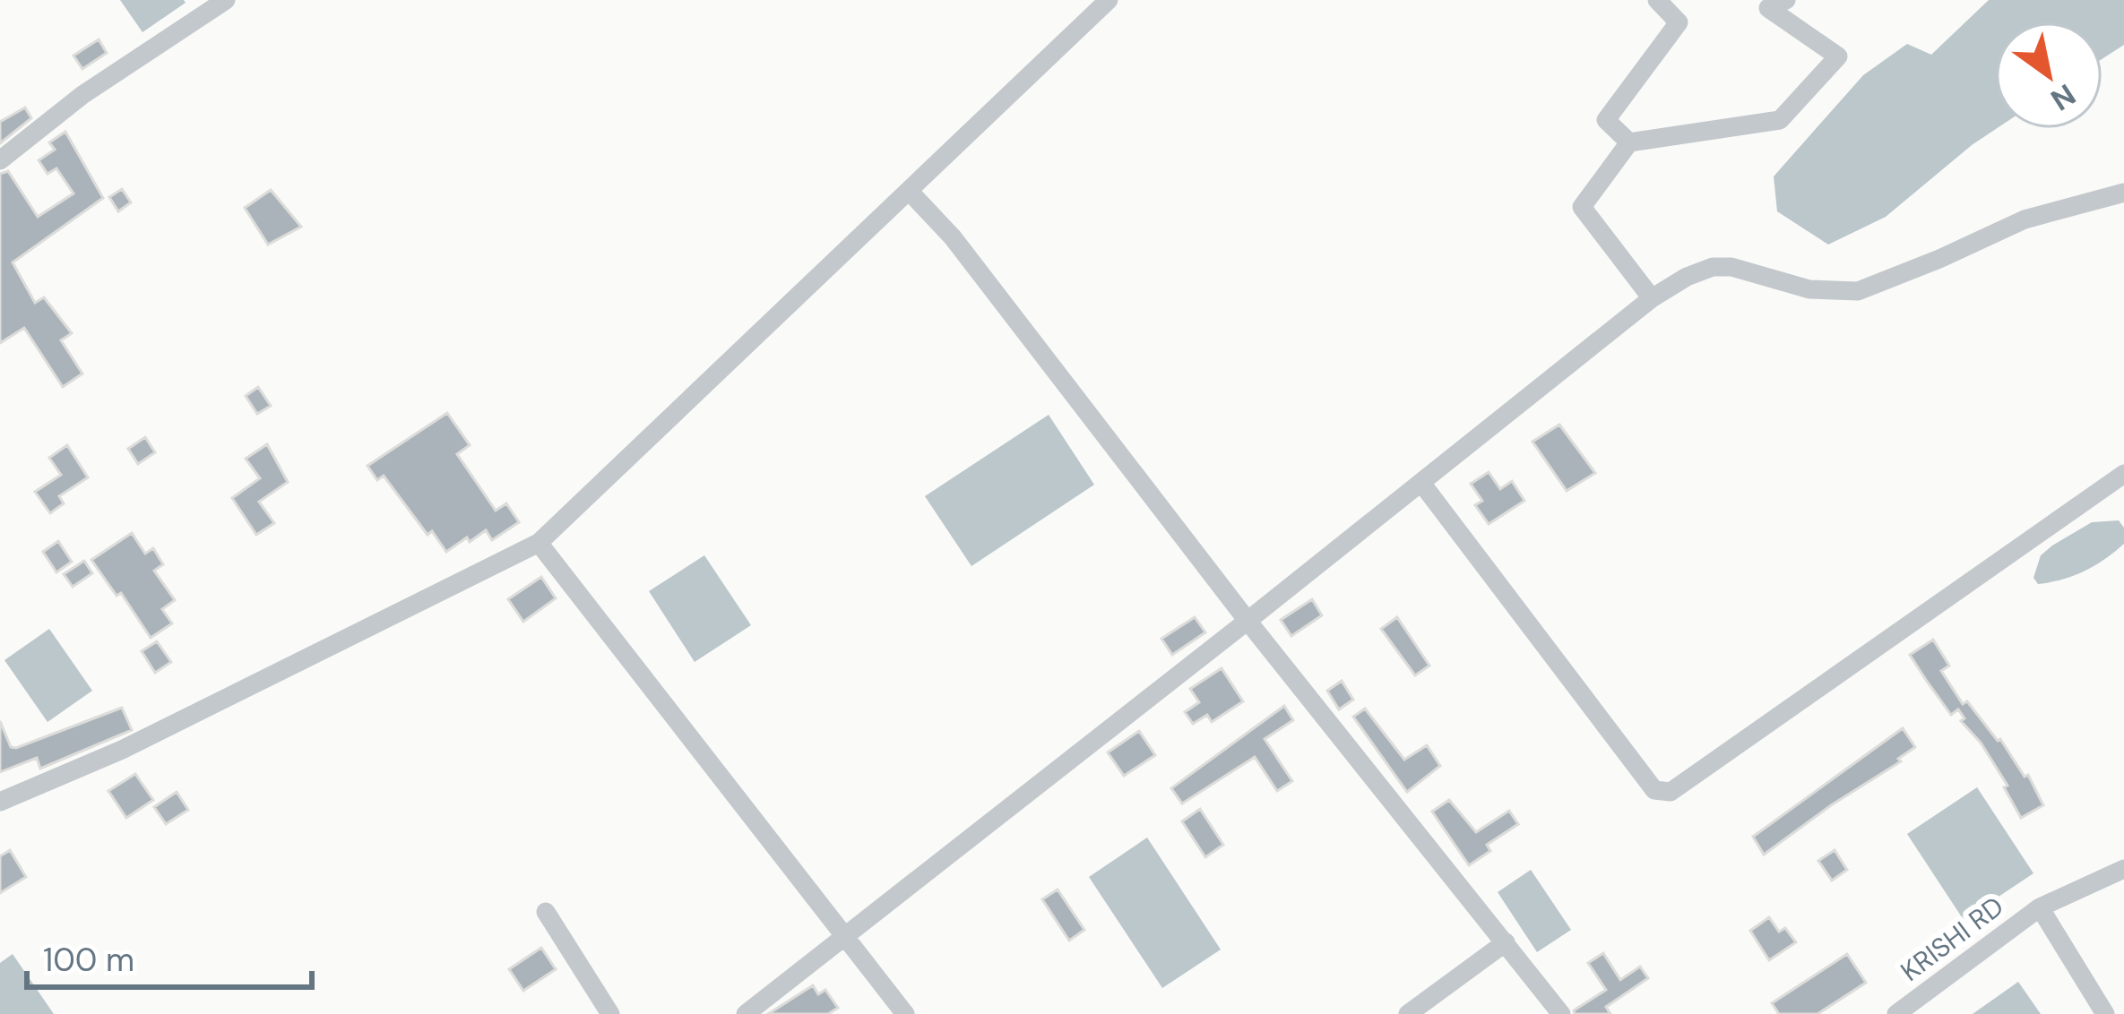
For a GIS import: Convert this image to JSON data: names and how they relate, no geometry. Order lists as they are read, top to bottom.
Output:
{
  "streets": {
    "street": ["KRISHI RD"]
  },
  "scale_bar": "100 m",
  "north": "bottom right"
}
